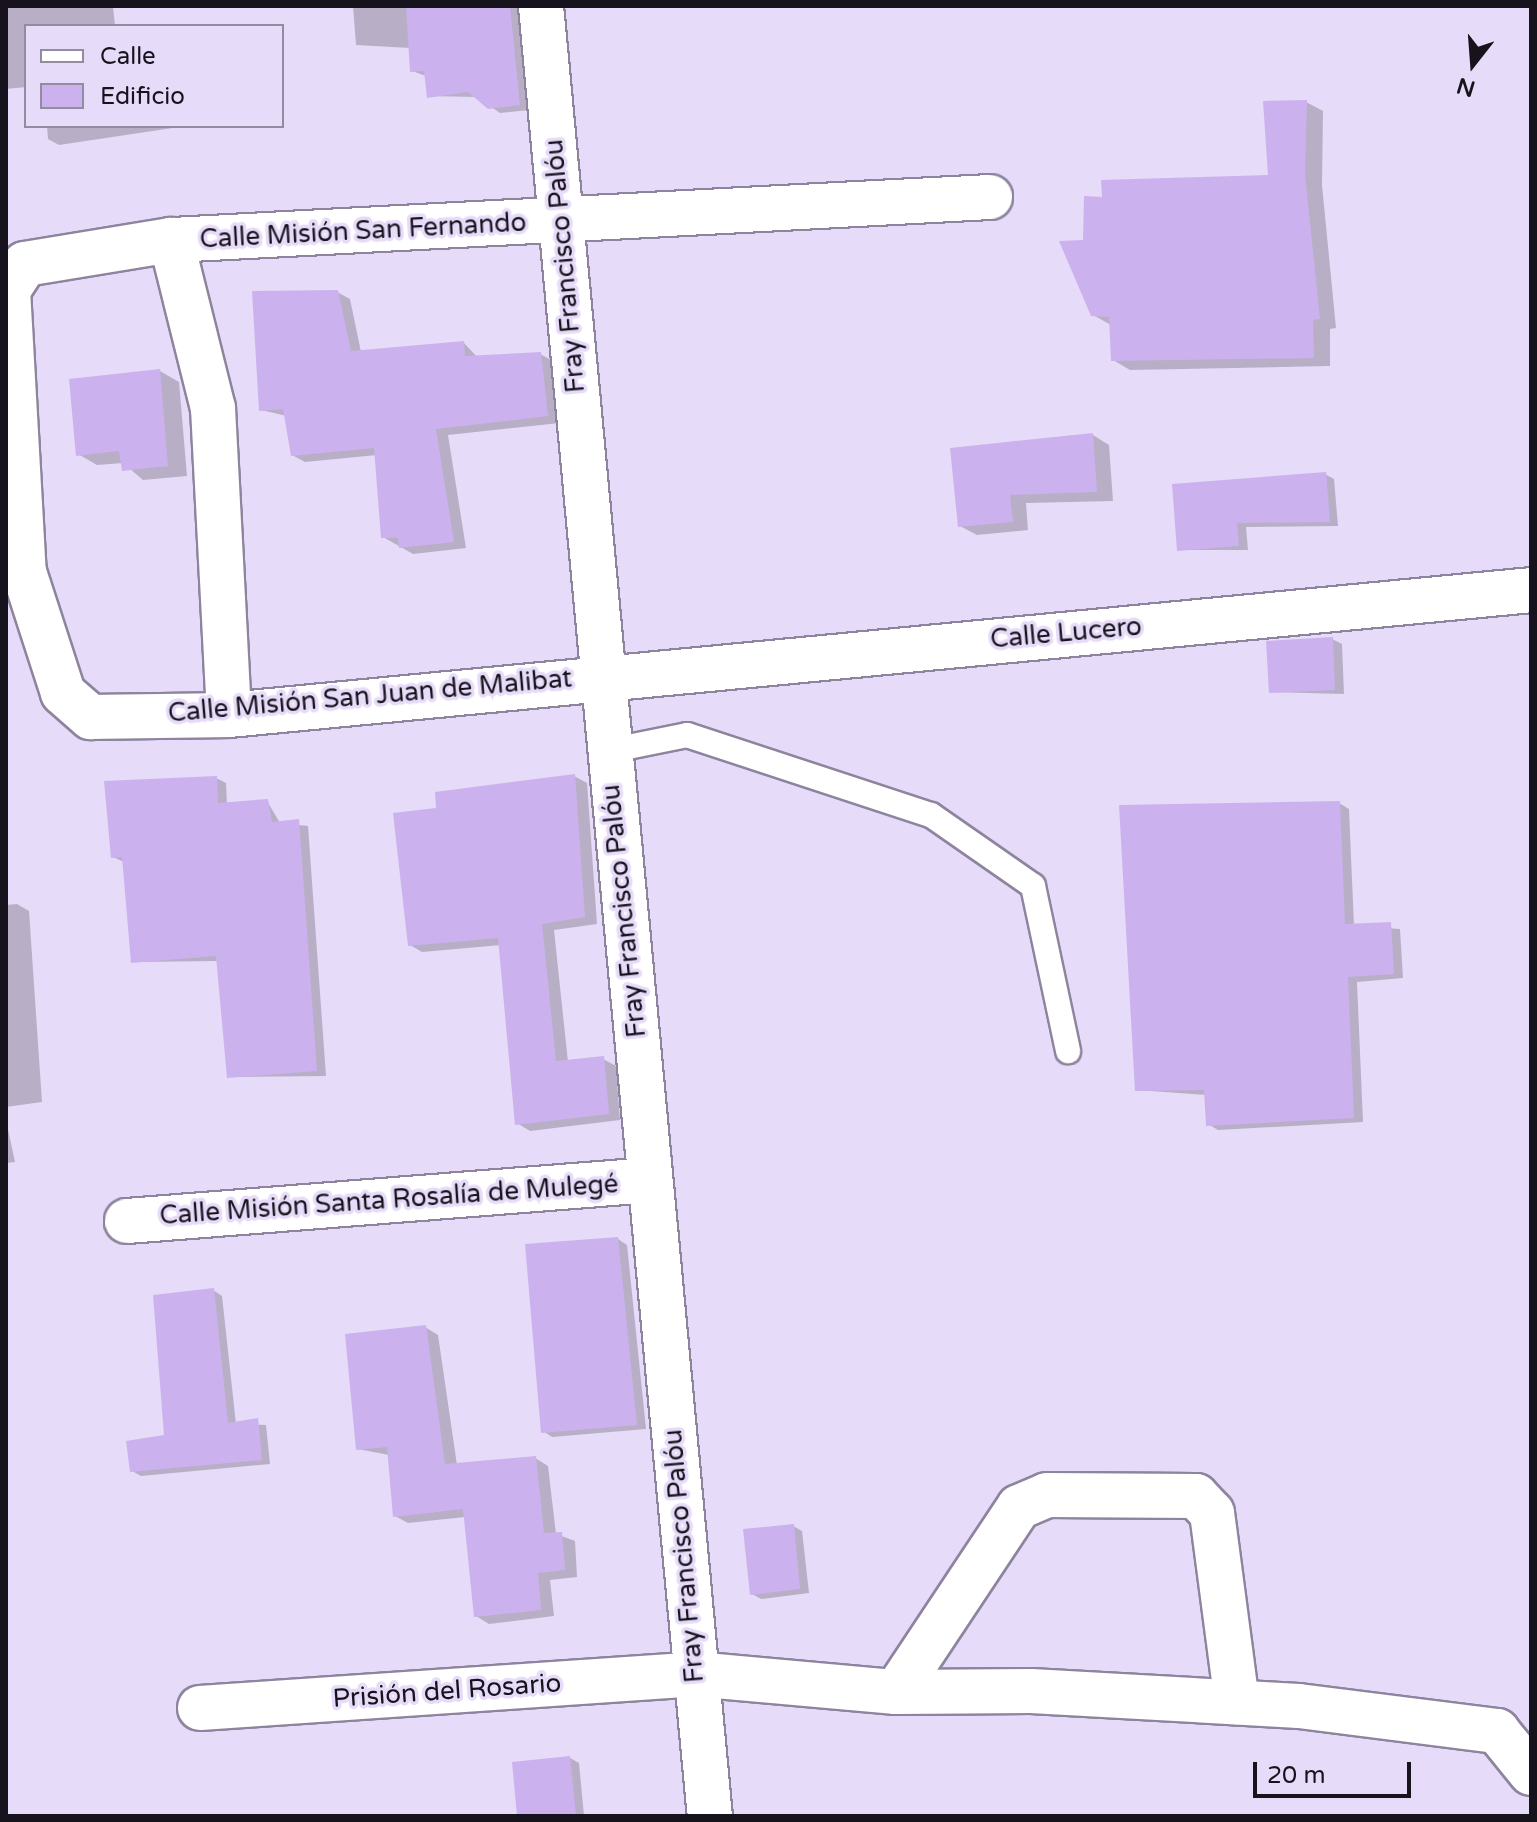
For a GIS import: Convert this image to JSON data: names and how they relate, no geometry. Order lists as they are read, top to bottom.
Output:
{
  "streets": {
    "street": [
      "Calle Misión San Fernando",
      "Fray Francisco Palóu",
      "Calle Lucero",
      "Calle Misión San Juan de Malibat",
      "Calle Misión Santa Rosalía de Mulegé",
      "Prisión del Rosario"
    ]
  },
  "crossings": [
    ["Calle Misión San Fernando", "Fray Francisco Palóu"],
    ["Calle Misión San Fernando", "Calle Misión San Juan de Malibat"],
    ["Fray Francisco Palóu", "Calle Lucero"],
    ["Fray Francisco Palóu", "Calle Misión San Juan de Malibat"],
    ["Fray Francisco Palóu", "Calle Misión Santa Rosalía de Mulegé"],
    ["Fray Francisco Palóu", "Prisión del Rosario"],
    ["Calle Lucero", "Calle Misión San Juan de Malibat"]
  ],
  "legend": ["Calle", "Edificio"],
  "scale_bar": "20 m",
  "north": "bottom"
}
